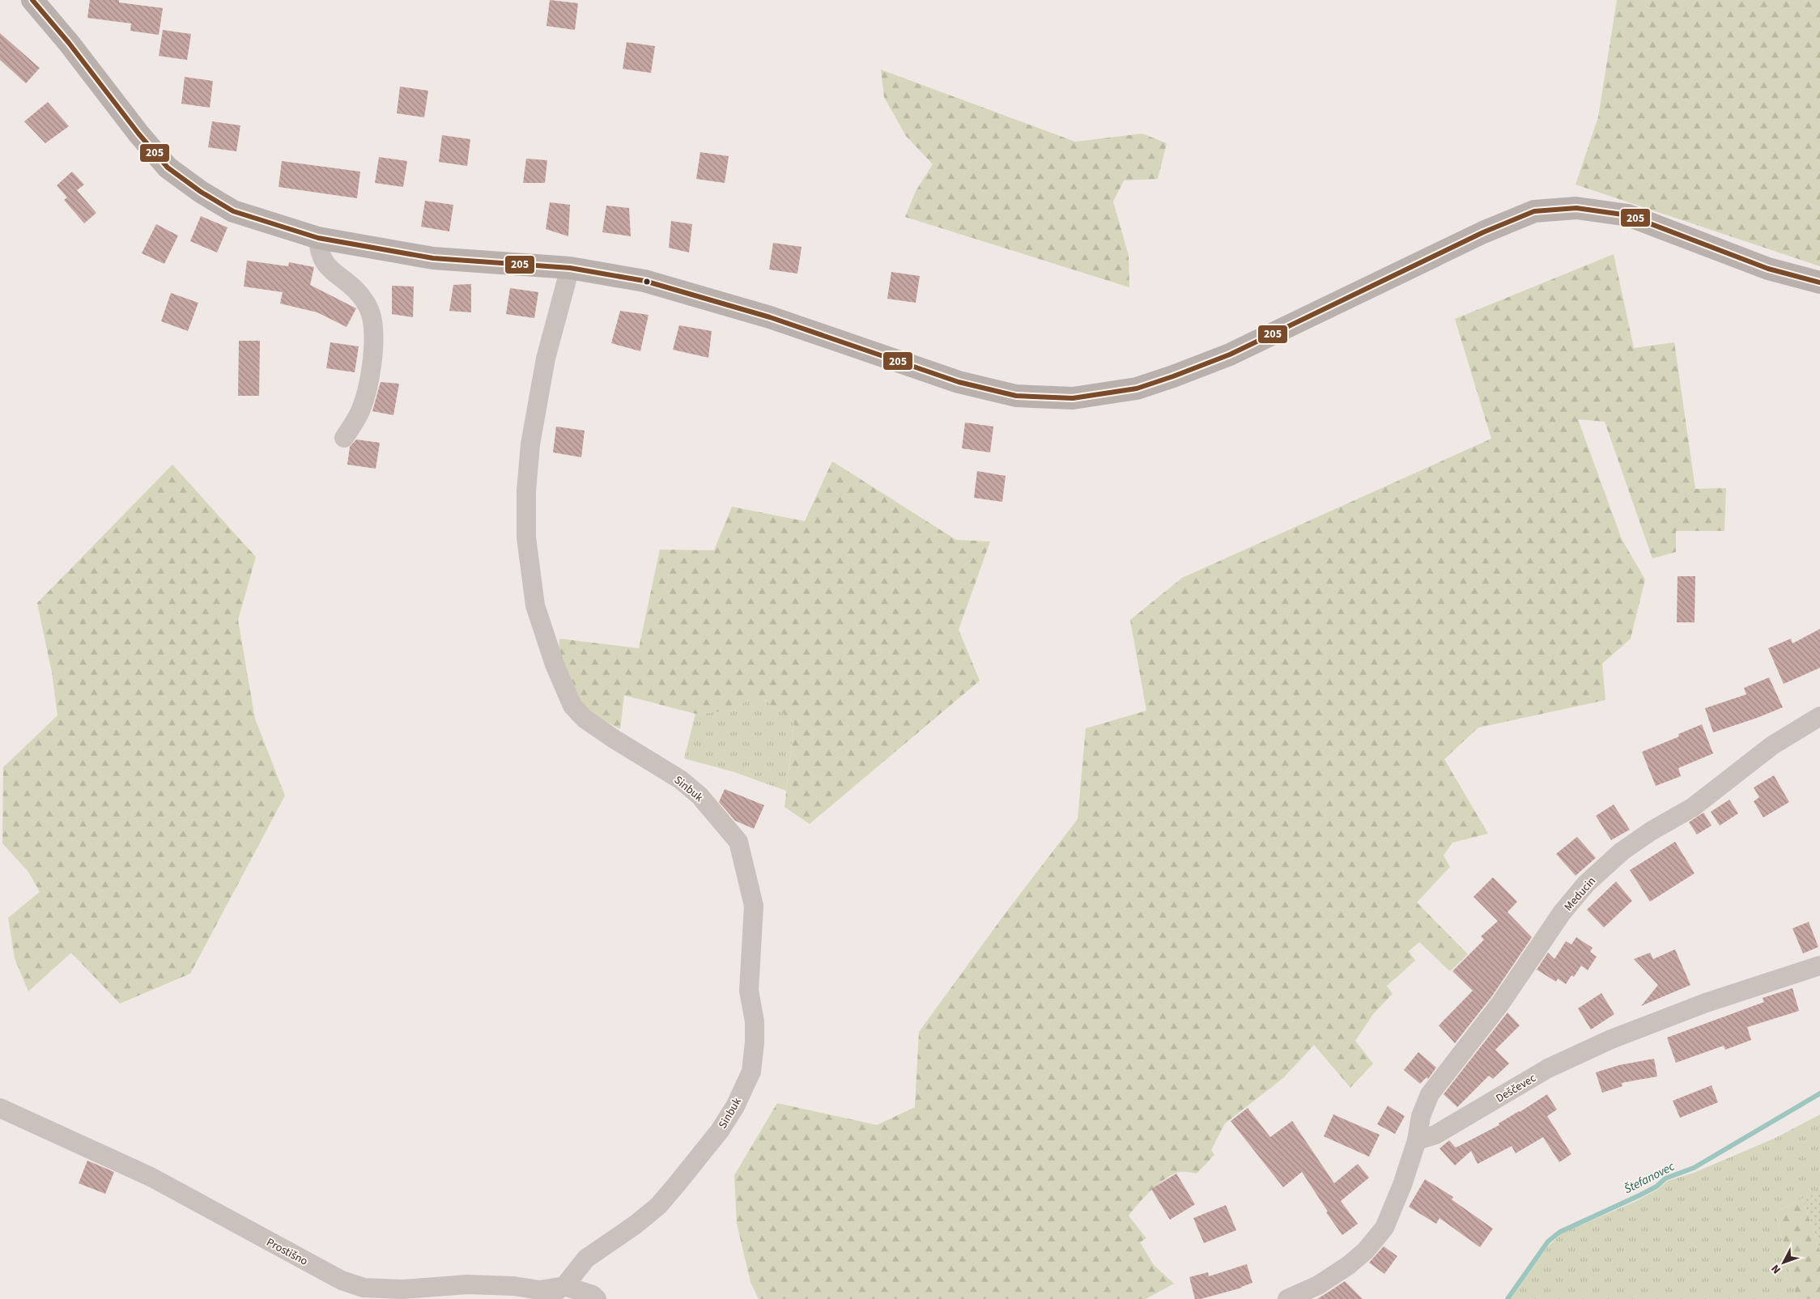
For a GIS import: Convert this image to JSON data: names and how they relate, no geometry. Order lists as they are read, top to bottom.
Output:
{
  "streets": {
    "street": [
      "Sinbuk",
      "Meducin",
      "Deščevec",
      "Prostišno"
    ]
  },
  "crossings": [
    ["Sinbuk", "Prostišno"],
    ["Meducin", "Deščevec"]
  ],
  "water": ["Štefanovec"],
  "lines": ["transit line 205"],
  "north": "bottom left"
}
